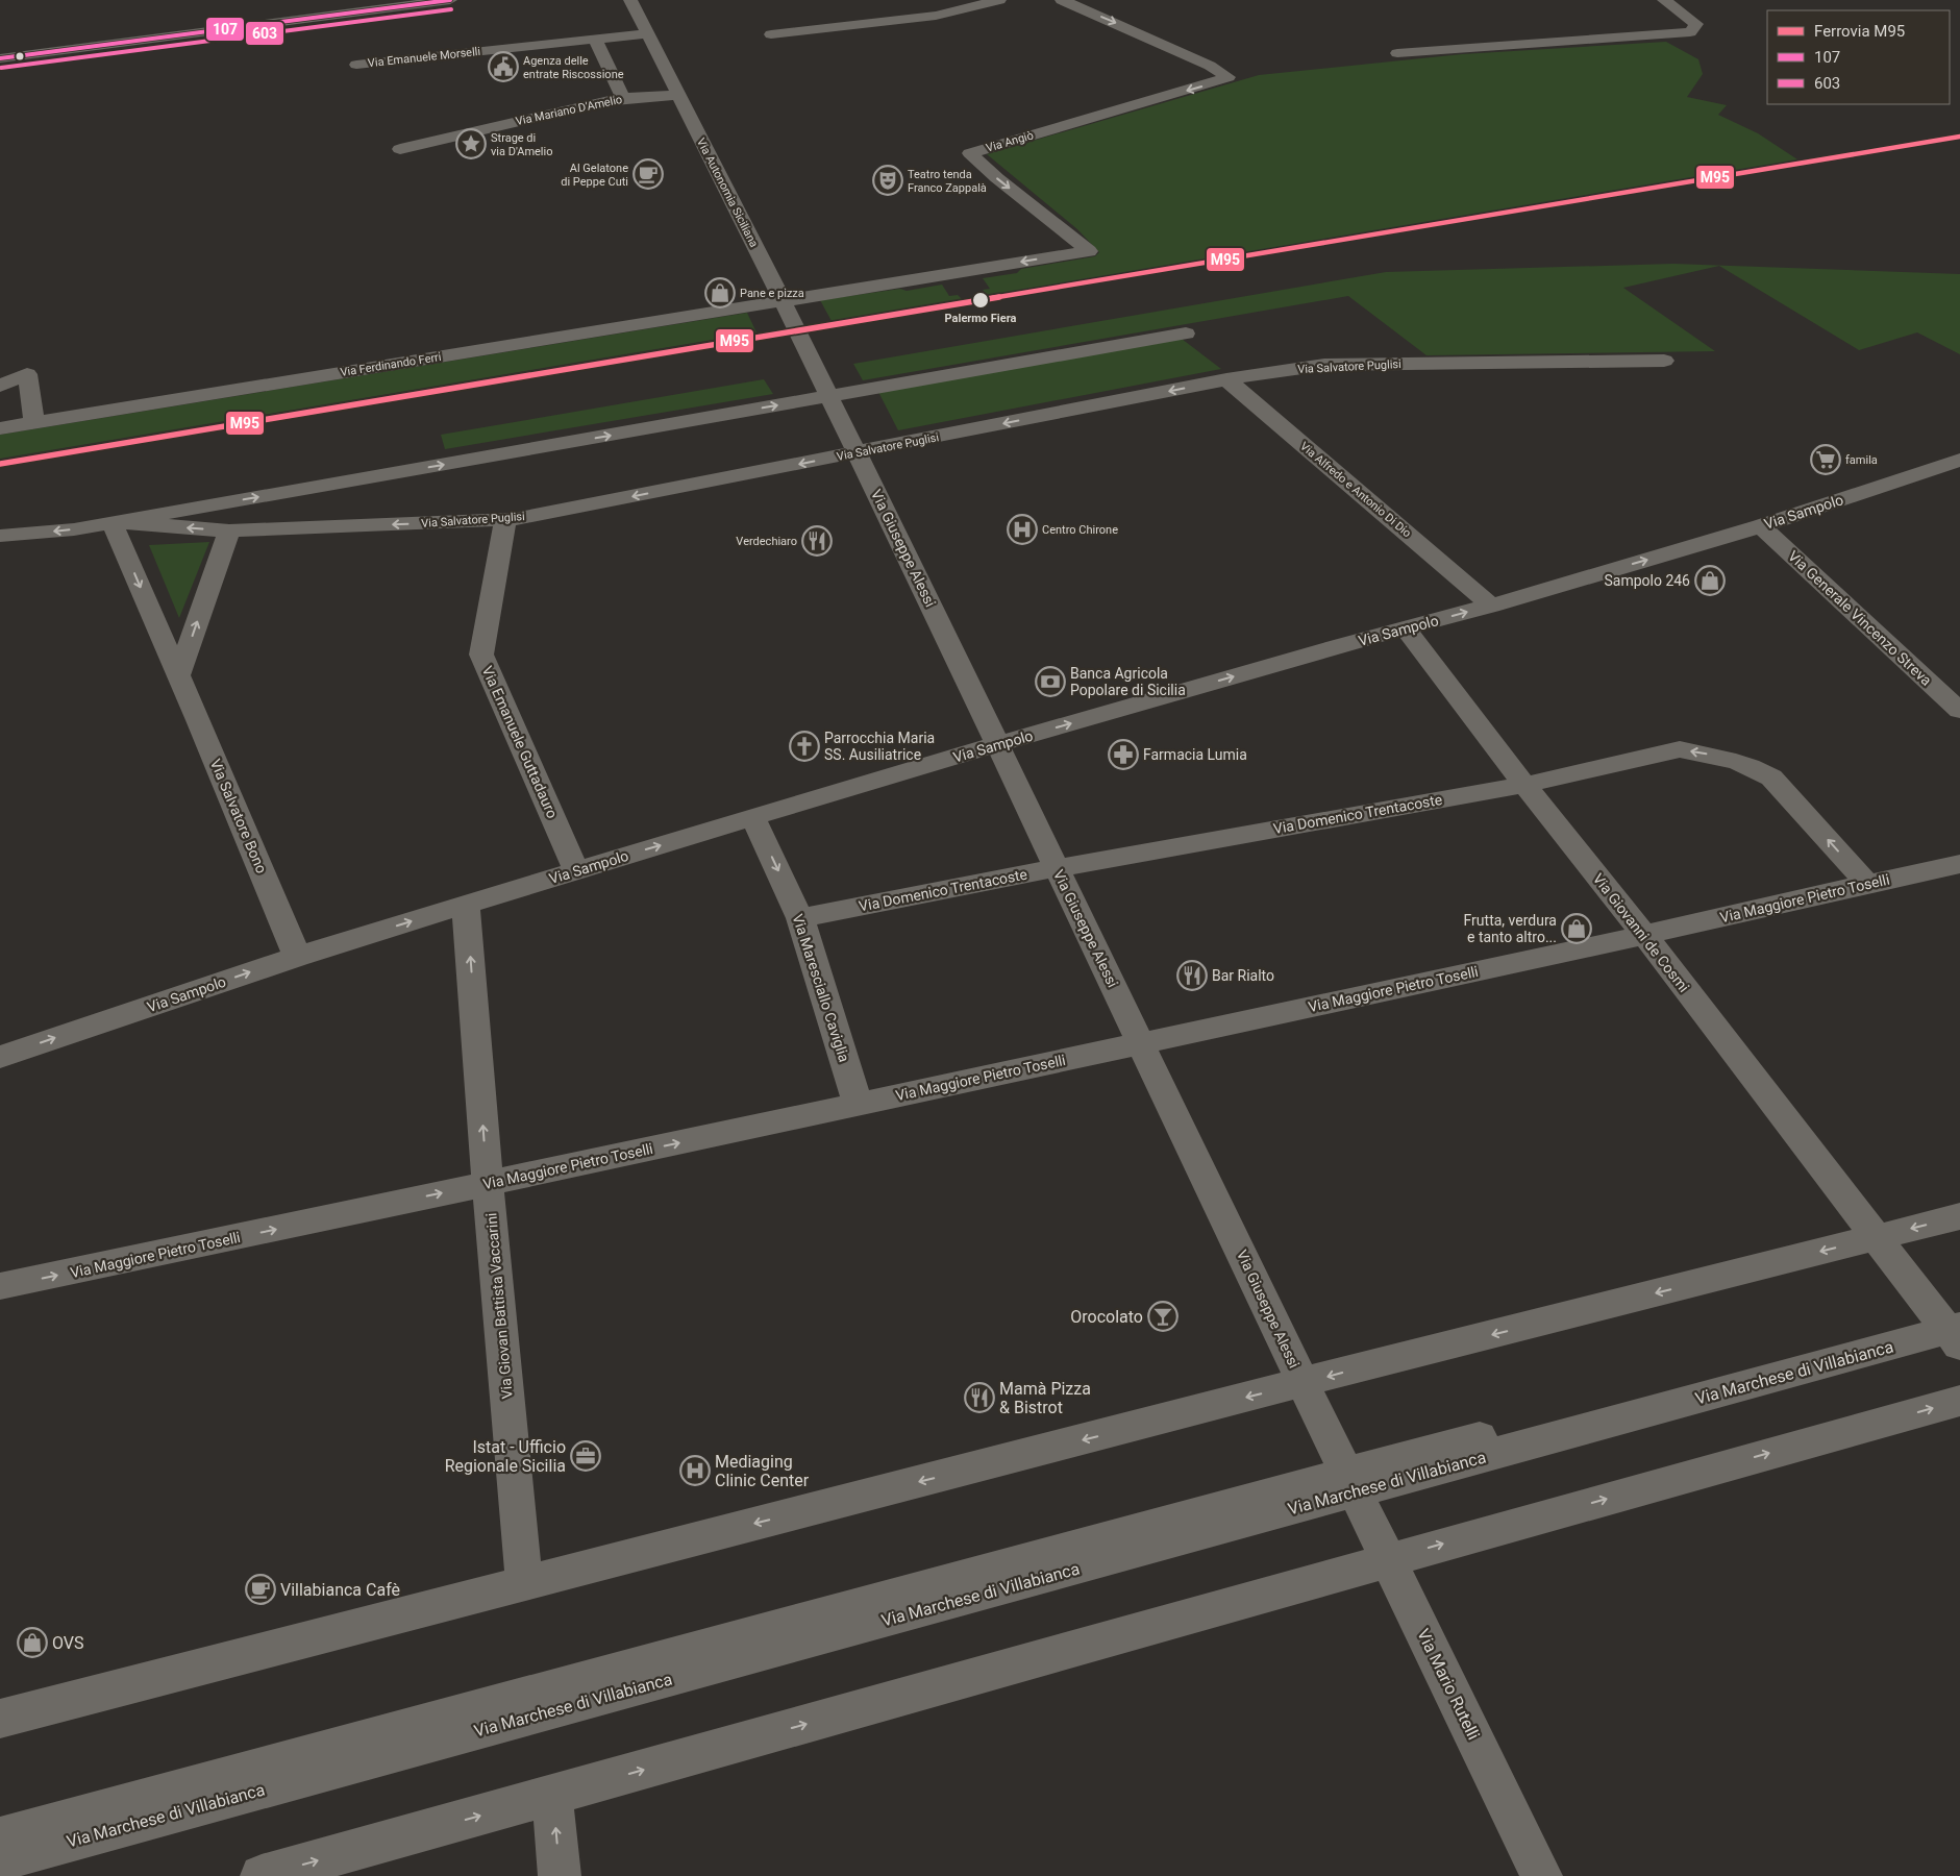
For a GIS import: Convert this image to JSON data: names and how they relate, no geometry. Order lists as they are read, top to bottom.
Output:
{
  "streets": {
    "street": [
      "Via Emanuele Morselli",
      "Via Mariano D'Amelio",
      "Via Angiò",
      "Via Autonomia Siciliana",
      "Via Ferdinando Ferri",
      "Via Salvatore Puglisi",
      "Via Alfredo e Antonio Di Dio",
      "Via Sampolo",
      "Via Giuseppe Alessi",
      "Via Generale Vincenzo Streva",
      "Via Emanuele Guttadauro",
      "Via Domenico Trentacoste",
      "Via Salvatore Bono",
      "Via Maggiore Pietro Toselli",
      "Via Giovanni de Cosmi",
      "Via Maresciallo Caviglia",
      "Via Giovan Battista Vaccarini",
      "Via Marchese di Villabianca",
      "Via Mario Rutelli"
    ]
  },
  "crossings": [
    ["Via Emanuele Morselli", "Via Autonomia Siciliana"],
    ["Via Mariano D'Amelio", "Via Autonomia Siciliana"],
    ["Via Angiò", "Via Autonomia Siciliana"],
    ["Via Angiò", "Via Ferdinando Ferri"],
    ["Via Autonomia Siciliana", "Via Ferdinando Ferri"],
    ["Via Autonomia Siciliana", "Via Salvatore Puglisi"],
    ["Via Autonomia Siciliana", "Via Giuseppe Alessi"],
    ["Via Salvatore Puglisi", "Via Alfredo e Antonio Di Dio"],
    ["Via Salvatore Puglisi", "Via Giuseppe Alessi"],
    ["Via Salvatore Puglisi", "Via Emanuele Guttadauro"],
    ["Via Salvatore Puglisi", "Via Salvatore Bono"],
    ["Via Alfredo e Antonio Di Dio", "Via Sampolo"],
    ["Via Sampolo", "Via Giuseppe Alessi"],
    ["Via Sampolo", "Via Generale Vincenzo Streva"],
    ["Via Sampolo", "Via Emanuele Guttadauro"],
    ["Via Sampolo", "Via Salvatore Bono"],
    ["Via Sampolo", "Via Giovanni de Cosmi"],
    ["Via Sampolo", "Via Maresciallo Caviglia"],
    ["Via Sampolo", "Via Giovan Battista Vaccarini"],
    ["Via Giuseppe Alessi", "Via Domenico Trentacoste"],
    ["Via Giuseppe Alessi", "Via Maggiore Pietro Toselli"],
    ["Via Giuseppe Alessi", "Via Marchese di Villabianca"],
    ["Via Giuseppe Alessi", "Via Mario Rutelli"],
    ["Via Domenico Trentacoste", "Via Maggiore Pietro Toselli"],
    ["Via Domenico Trentacoste", "Via Giovanni de Cosmi"],
    ["Via Domenico Trentacoste", "Via Maresciallo Caviglia"],
    ["Via Maggiore Pietro Toselli", "Via Giovanni de Cosmi"],
    ["Via Maggiore Pietro Toselli", "Via Maresciallo Caviglia"],
    ["Via Maggiore Pietro Toselli", "Via Giovan Battista Vaccarini"],
    ["Via Giovanni de Cosmi", "Via Marchese di Villabianca"],
    ["Via Marchese di Villabianca", "Via Mario Rutelli"]
  ],
  "one_way": [
    "Via Sampolo",
    "Via Maggiore Pietro Toselli",
    "Via Maresciallo Caviglia",
    "Via Giovan Battista Vaccarini"
  ],
  "places": {
    "public building": ["Agenza delle entrate Riscossione"],
    "place": ["Strage di via D'Amelio"],
    "cafe": ["Al Gelatone di Peppe Cuti", "Villabianca Cafè"],
    "theatre": ["Teatro tenda Franco Zappalà"],
    "shop": [
      "Pane e pizza",
      "Sampolo 246",
      "Frutta, verdura e tanto altro...",
      "OVS"
    ],
    "other": ["Palermo Fiera"],
    "supermarket": ["famila"],
    "hospital": ["Centro Chirone", "Mediaging Clinic Center"],
    "restaurant": ["Verdechiaro", "Bar Rialto", "Mamà Pizza & Bistrot"],
    "bank": ["Banca Agricola Popolare di Sicilia"],
    "church": ["Parrocchia Maria SS. Ausiliatrice"],
    "pharmacy": ["Farmacia Lumia"],
    "bar": ["Orocolato"],
    "office": ["Istat - Ufficio Regionale Sicilia"]
  },
  "lines": ["transit line 107", "transit line 603", "rail line M95"],
  "legend": ["Ferrovia M95", "107", "603"]
}
